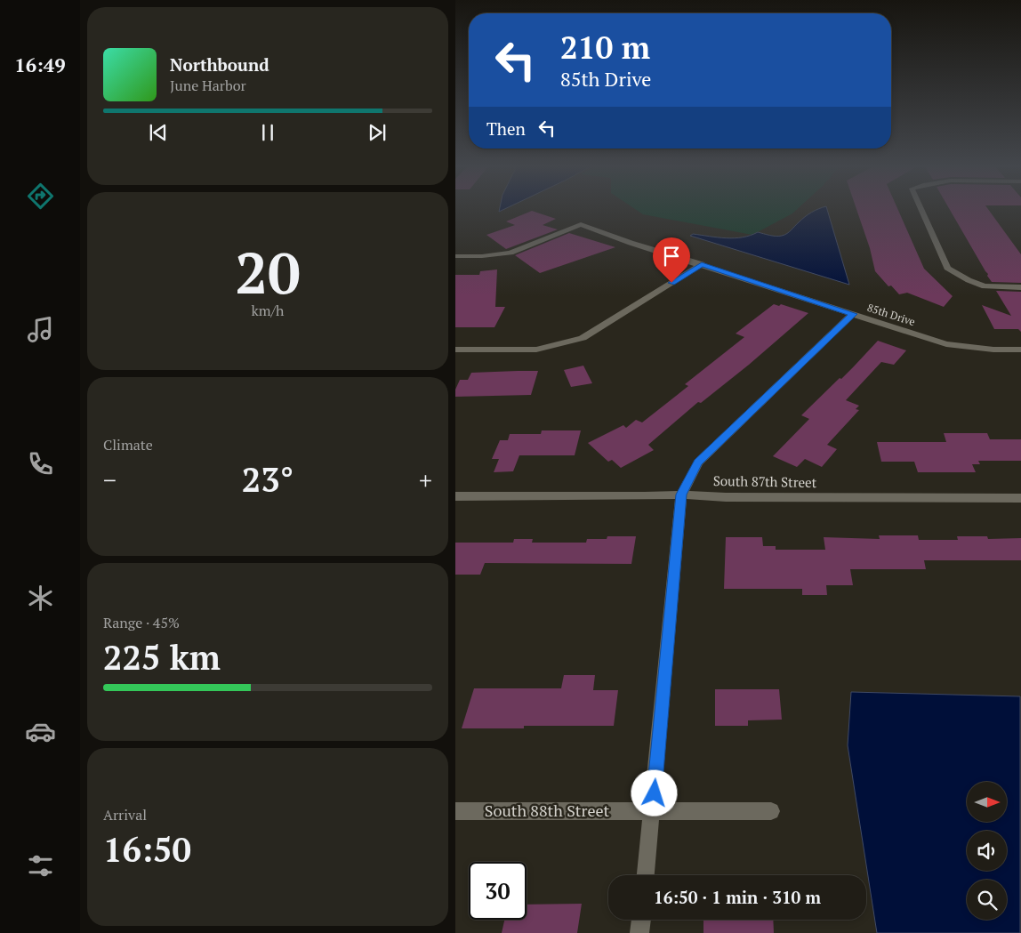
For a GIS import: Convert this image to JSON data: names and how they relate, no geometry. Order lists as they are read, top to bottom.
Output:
{
  "streets": {
    "street": ["85th Drive", "South 87th Street", "South 88th Street"]
  },
  "north": "right",
  "page": {
    "tabs": "16:49",
    "turn": ["210 m", "85th Drive"],
    "song": ["Northbound", "June Harbor"],
    "then": "Then",
    "tile": [
      ["20", "km/h"],
      "Climate",
      ["Range · 45%", "225 km"],
      ["Arrival", "16:50"]
    ],
    "heat": ["−", "23°", "+"],
    "limit": "30",
    "trip": "16:50 · 1 min · 310 m"
  }
}
